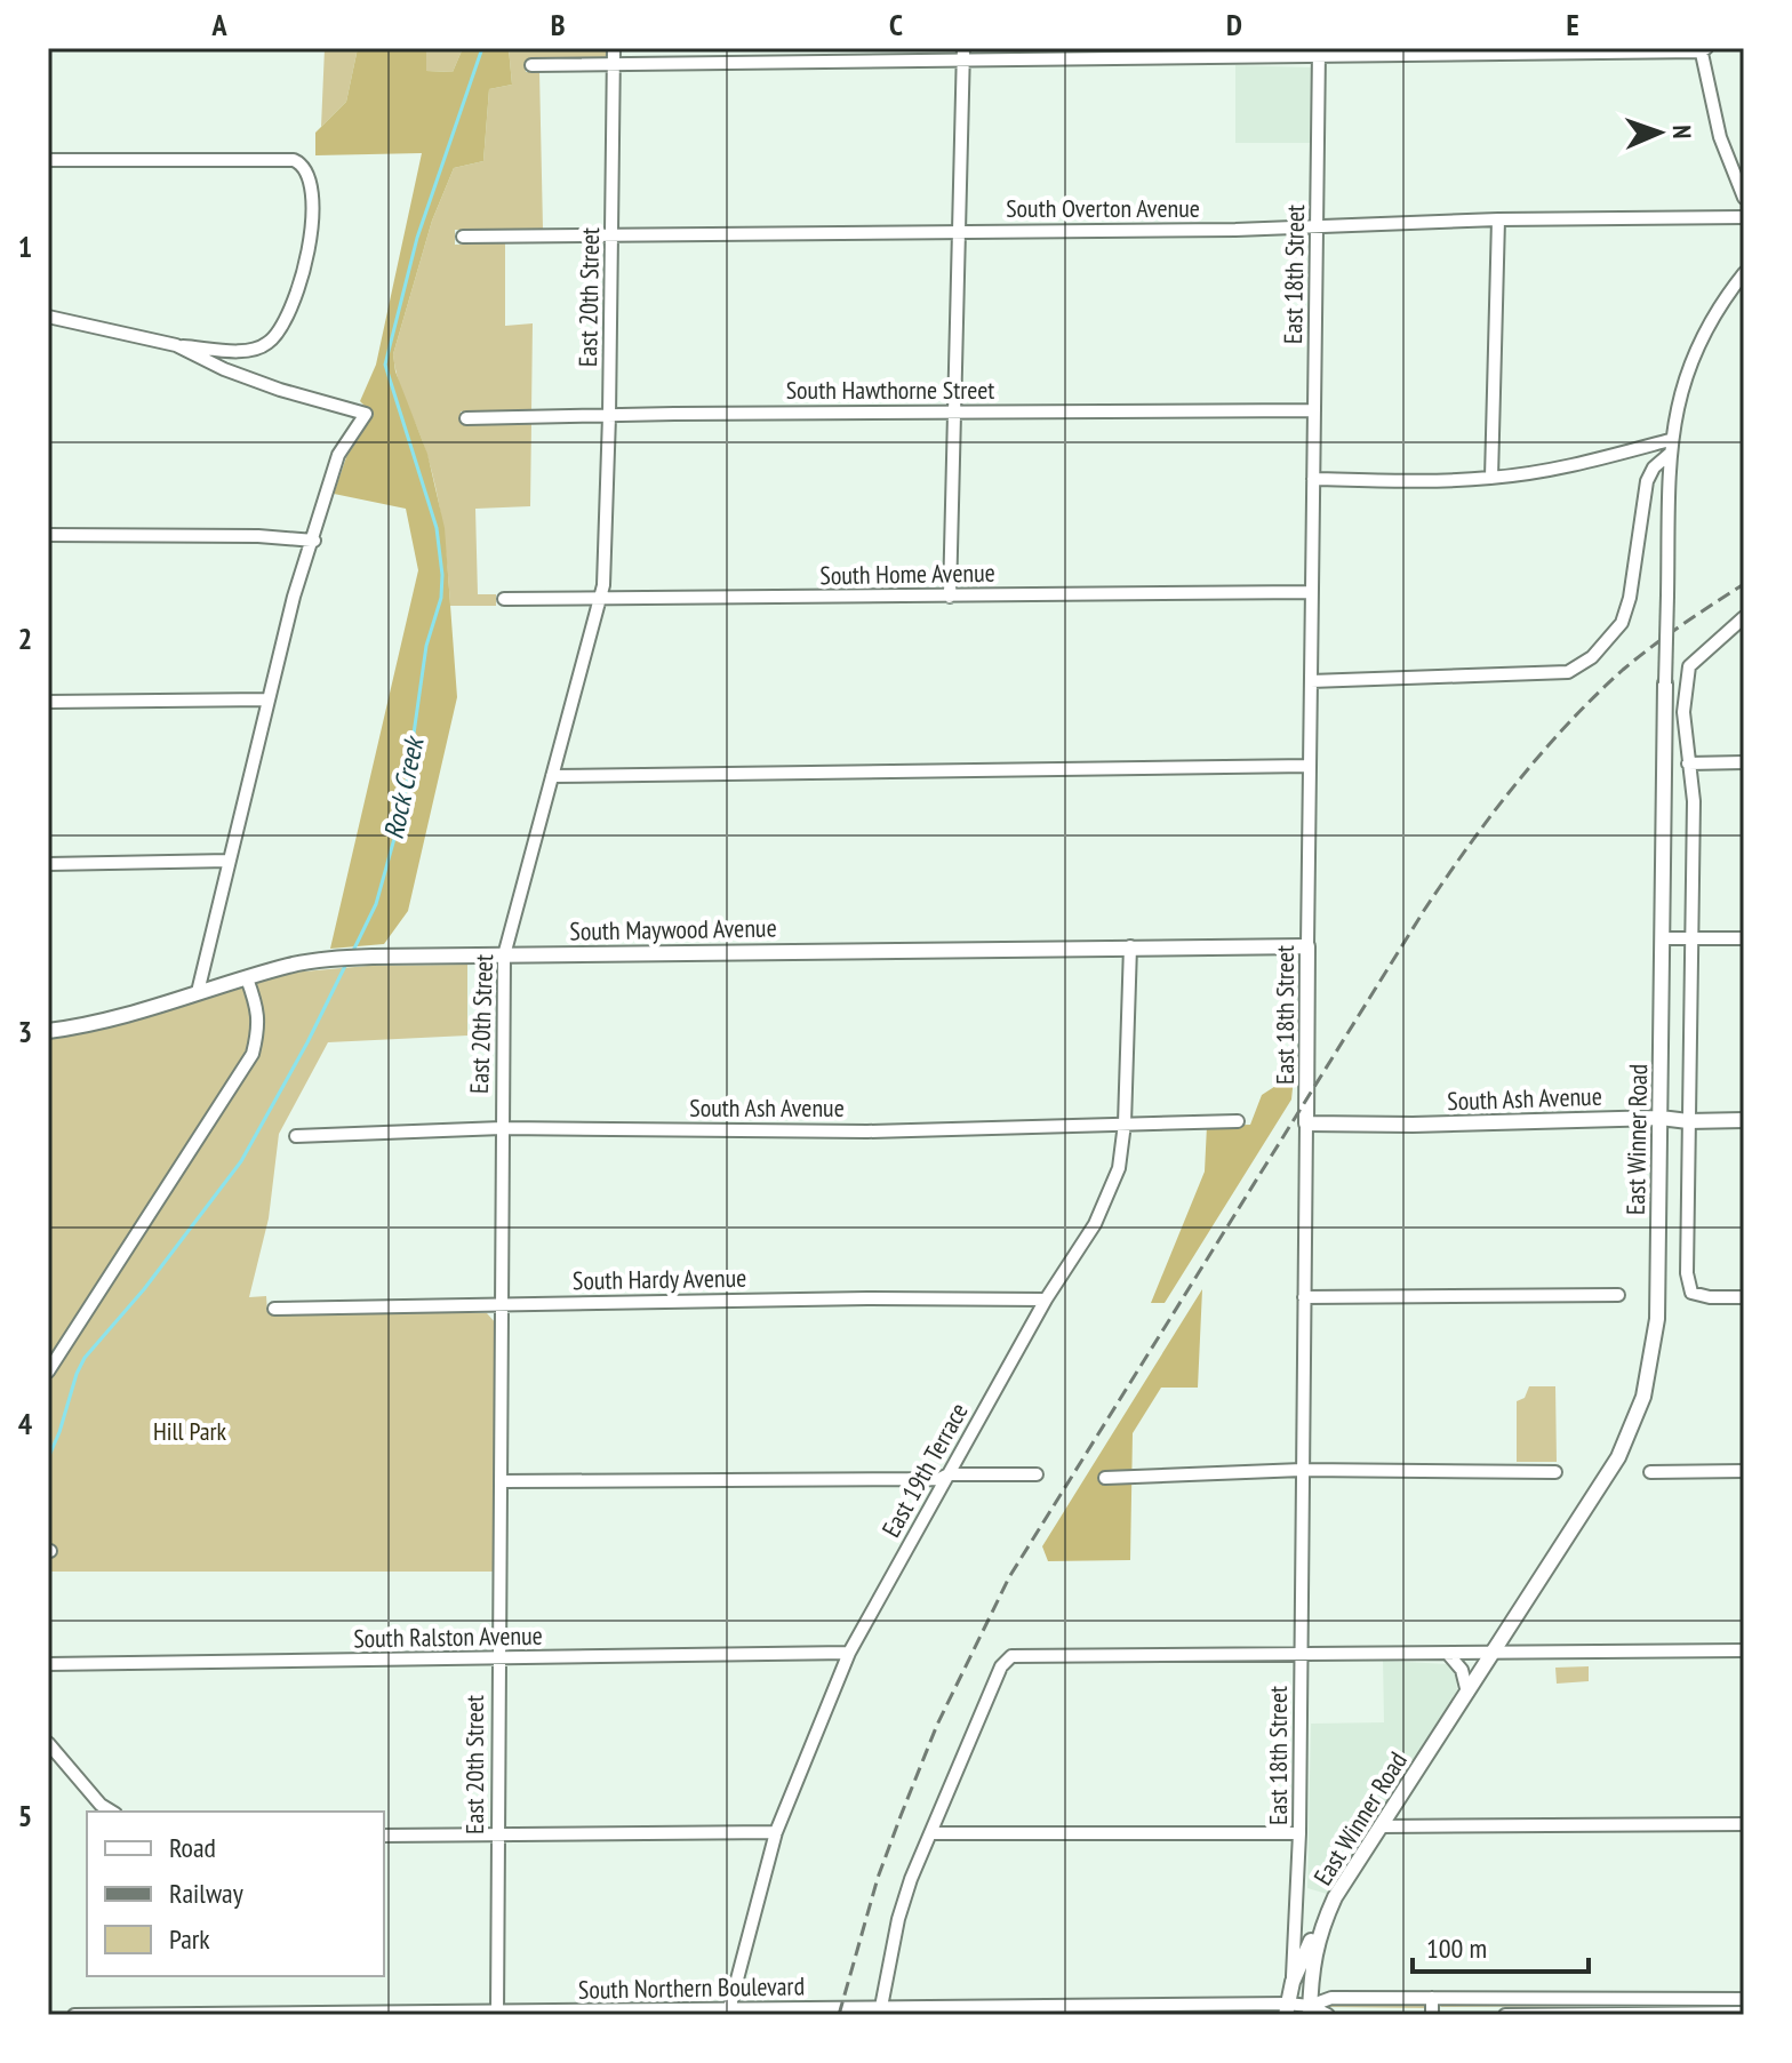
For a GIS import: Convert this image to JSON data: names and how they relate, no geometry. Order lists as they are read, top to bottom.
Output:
{
  "streets": {
    "street": [
      "South Overton Avenue",
      "East 18th Street",
      "East 20th Street",
      "South Hawthorne Street",
      "South Home Avenue",
      "South Maywood Avenue",
      "South Ash Avenue",
      "East Winner Road",
      "South Hardy Avenue",
      "East 19th Terrace",
      "South Ralston Avenue",
      "South Northern Boulevard"
    ]
  },
  "crossings": [
    ["South Overton Avenue", "East 18th Street"],
    ["South Overton Avenue", "East 20th Street"],
    ["East 18th Street", "South Hawthorne Street"],
    ["East 18th Street", "South Home Avenue"],
    ["East 18th Street", "South Maywood Avenue"],
    ["East 18th Street", "South Ash Avenue"],
    ["East 18th Street", "East Winner Road"],
    ["East 20th Street", "South Hawthorne Street"],
    ["East 20th Street", "South Home Avenue"],
    ["East 20th Street", "South Maywood Avenue"],
    ["East 20th Street", "South Ash Avenue"],
    ["East 20th Street", "South Hardy Avenue"],
    ["East 20th Street", "South Ralston Avenue"],
    ["East 20th Street", "South Northern Boulevard"],
    ["South Maywood Avenue", "East 19th Terrace"],
    ["South Ash Avenue", "East Winner Road"],
    ["South Ash Avenue", "East 19th Terrace"],
    ["East Winner Road", "South Northern Boulevard"],
    ["South Hardy Avenue", "East 19th Terrace"],
    ["East 19th Terrace", "South Ralston Avenue"],
    ["East 19th Terrace", "South Northern Boulevard"]
  ],
  "water": ["Rock Creek"],
  "parks": ["Hill Park"],
  "legend": ["Road", "Railway", "Park"],
  "scale_bar": "100 m",
  "north": "right",
  "grid": {
    "columns": [
      "A",
      "B",
      "C",
      "D",
      "E"
    ],
    "rows": [
      "1",
      "2",
      "3",
      "4",
      "5"
    ]
  }
}
